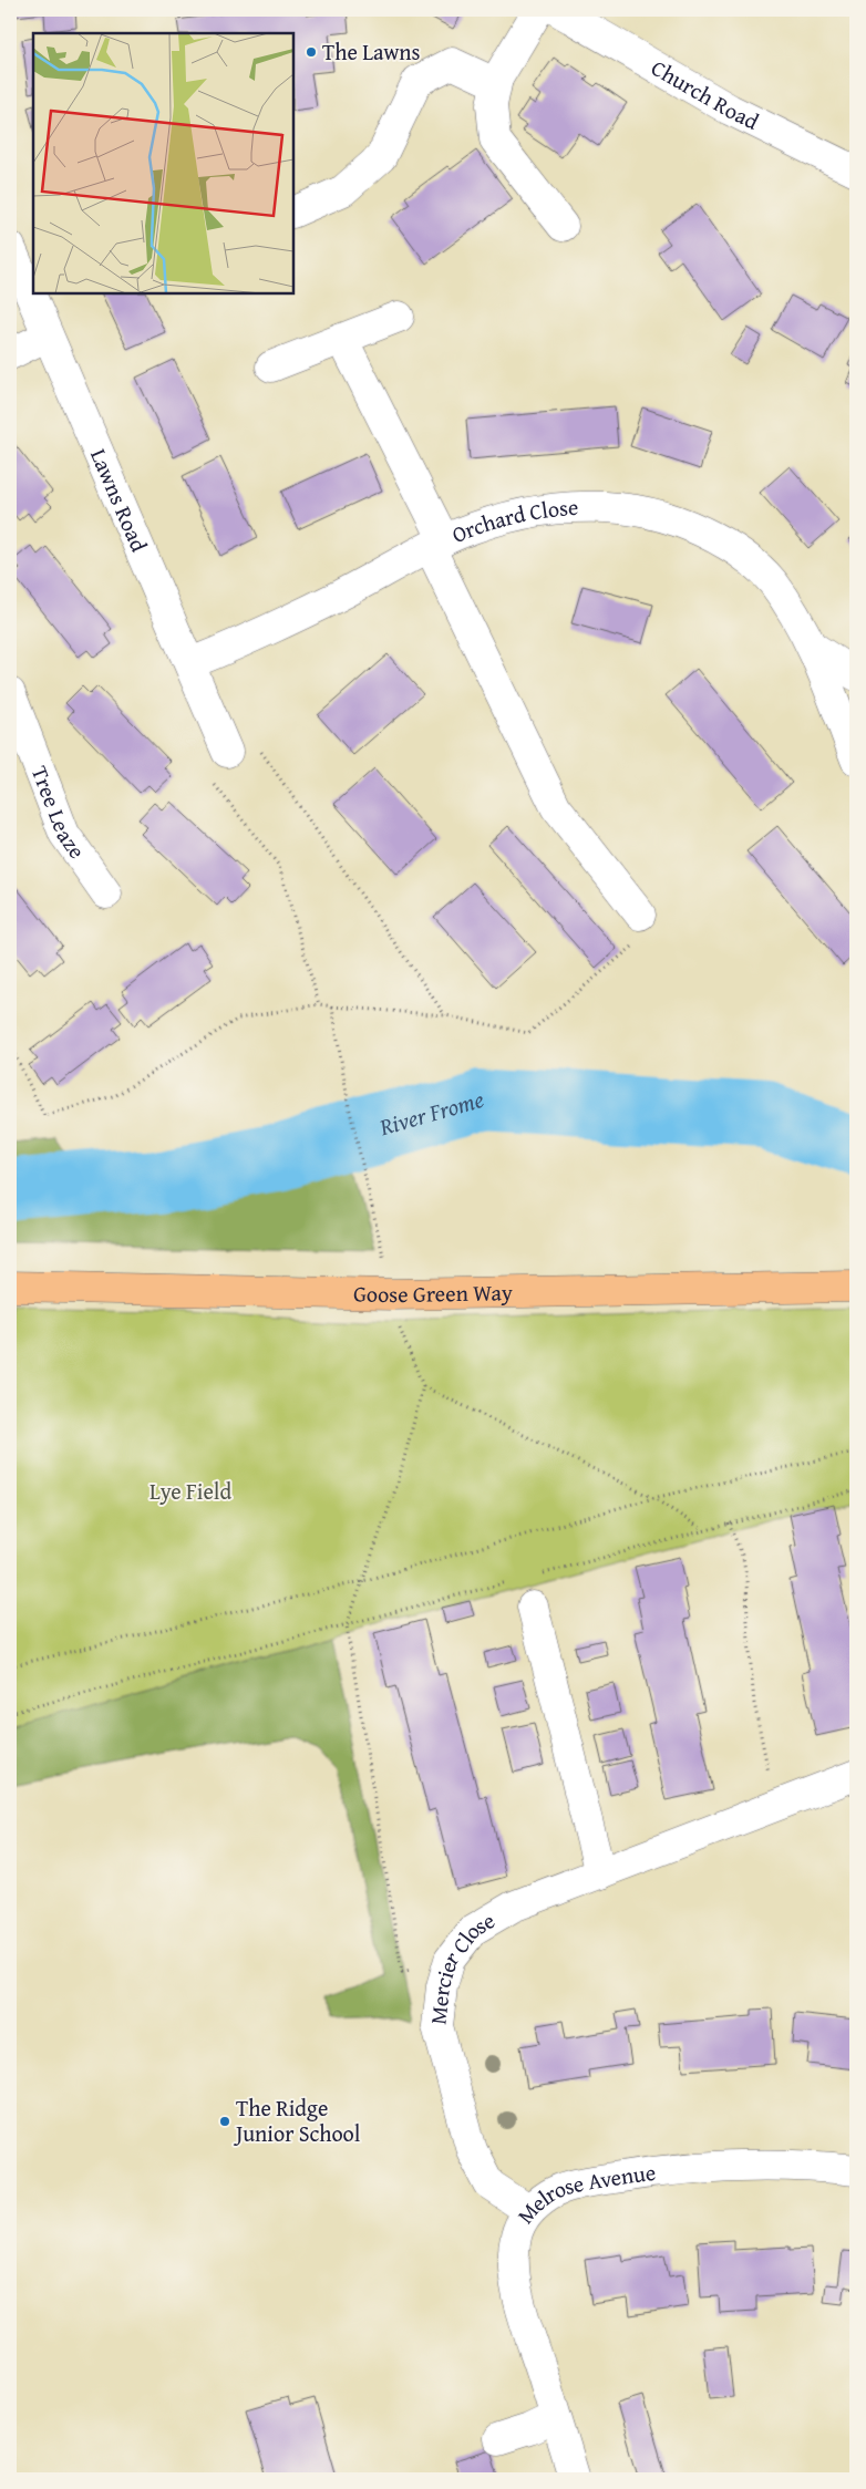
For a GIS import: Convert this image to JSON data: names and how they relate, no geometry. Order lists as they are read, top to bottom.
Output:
{
  "streets": {
    "main road": ["Goose Green Way"],
    "street": [
      "Church Road",
      "Lawns Road",
      "Orchard Close",
      "Tree Leaze",
      "Mercier Close",
      "Melrose Avenue"
    ]
  },
  "crossings": [
    ["Lawns Road", "Orchard Close"],
    ["Mercier Close", "Melrose Avenue"]
  ],
  "water": ["River Frome"],
  "parks": ["Lye Field"],
  "places": ["The Lawns", "The Ridge Junior School"]
}
